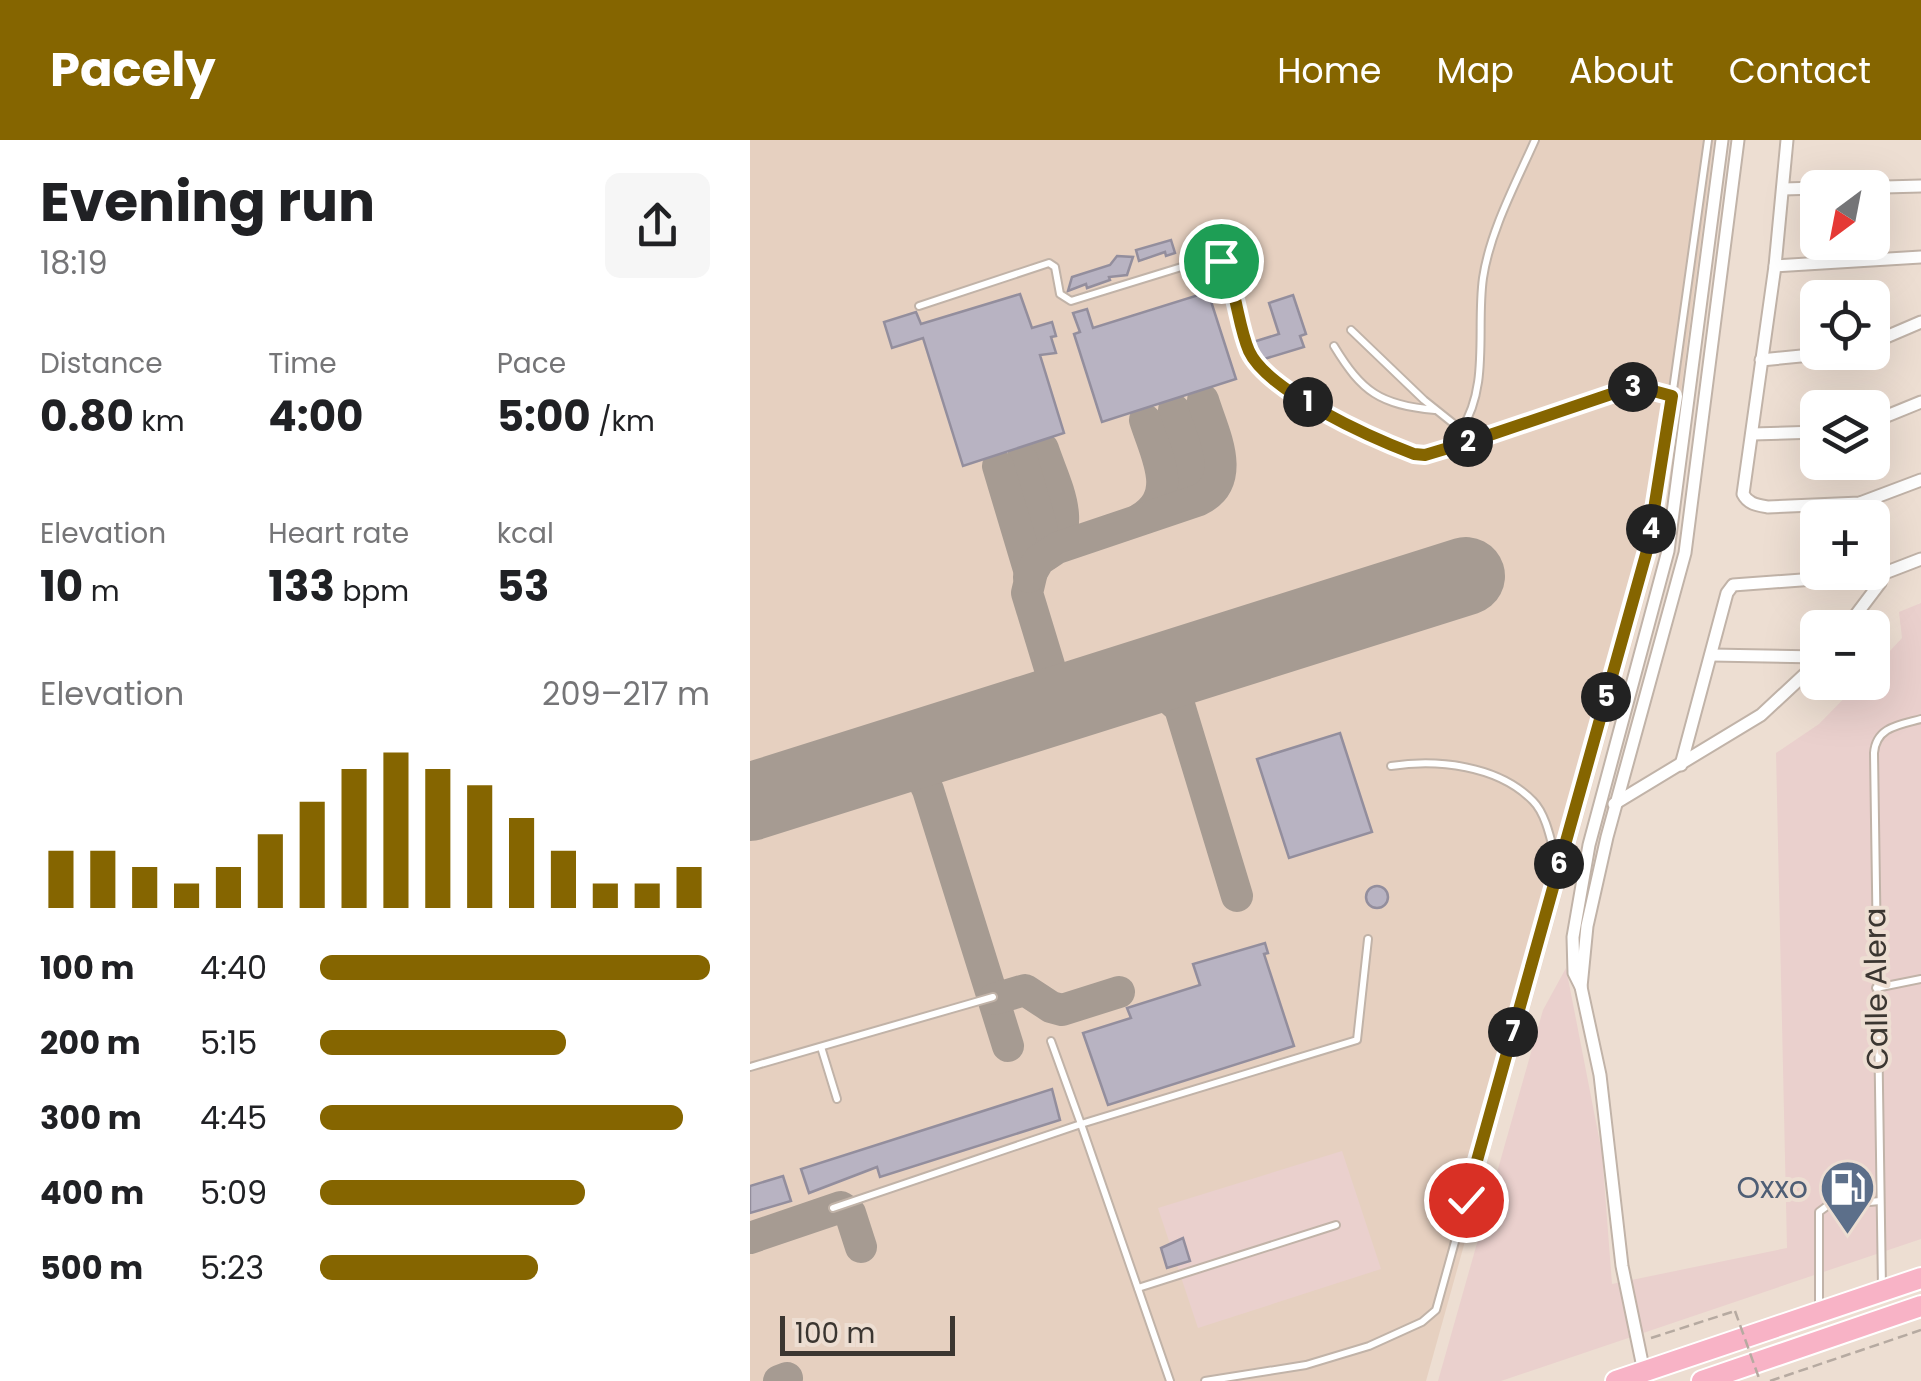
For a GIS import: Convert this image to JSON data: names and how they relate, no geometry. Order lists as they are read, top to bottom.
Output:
{
  "streets": {
    "lane": ["Calle Alera"]
  },
  "places": {
    "fuel station": ["Oxxo"]
  },
  "scale_bar": "100 m",
  "north": "bottom left",
  "page": {
    "header": "Pacely",
    "nav": [
      "Home",
      "Map",
      "About",
      "Contact"
    ],
    "heading": ["Evening run", "18:19"],
    "map_buttons": ["+", "−"],
    "stats": [
      ["Distance", "0.80 km"],
      ["Time", "4:00"],
      ["Pace", "5:00 /km"],
      ["Elevation", "10 m"],
      ["Heart rate", "133 bpm"],
      ["kcal", "53"]
    ],
    "pins": [
      "3",
      "1",
      "2",
      "4",
      "5",
      "6",
      "7"
    ],
    "chart": ["Elevation", "209–217 m"],
    "list": [
      {
        "name": "100 m",
        "note": "4:40"
      },
      {
        "name": "200 m",
        "note": "5:15"
      },
      {
        "name": "300 m",
        "note": "4:45"
      },
      {
        "name": "400 m",
        "note": "5:09"
      },
      {
        "name": "500 m",
        "note": "5:23"
      }
    ],
    "scale": "100 m"
  }
}
